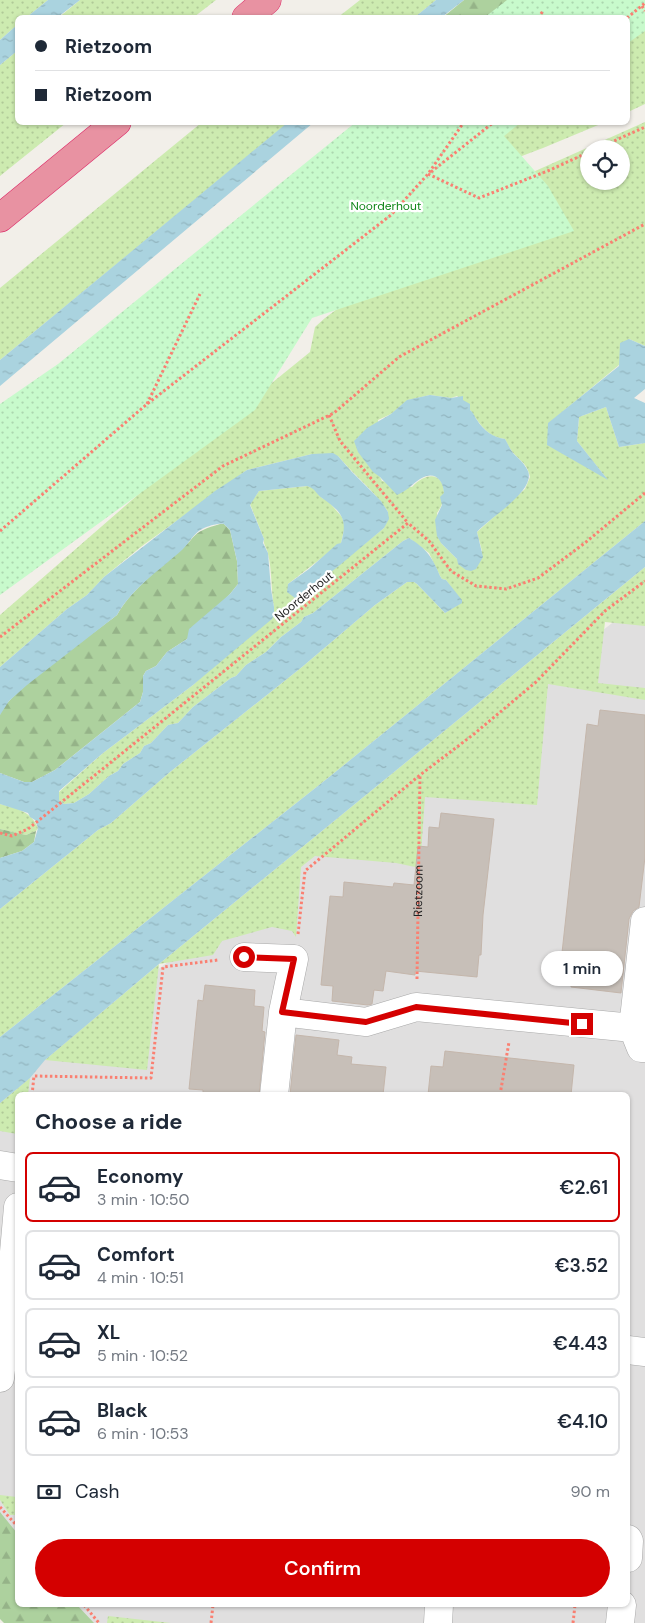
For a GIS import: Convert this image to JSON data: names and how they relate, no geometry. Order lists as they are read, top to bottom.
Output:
{
  "streets": {
    "path": ["Noorderhout", "Rietzoom"]
  },
  "parks": ["Noorderhout"],
  "page": {
    "banner": ["Rietzoom", "Rietzoom"],
    "bubble": "1 min",
    "heading": "Choose a ride",
    "list": [
      {
        "name": "Economy",
        "note": "3 min · 10:50",
        "value": "€2.61"
      },
      {
        "name": "Comfort",
        "note": "4 min · 10:51",
        "value": "€3.52"
      },
      {
        "name": "XL",
        "note": "5 min · 10:52",
        "value": "€4.43"
      },
      {
        "name": "Black",
        "note": "6 min · 10:53",
        "value": "€4.10"
      }
    ],
    "pay": ["Cash", "90 m"],
    "buttons": "Confirm"
  }
}
